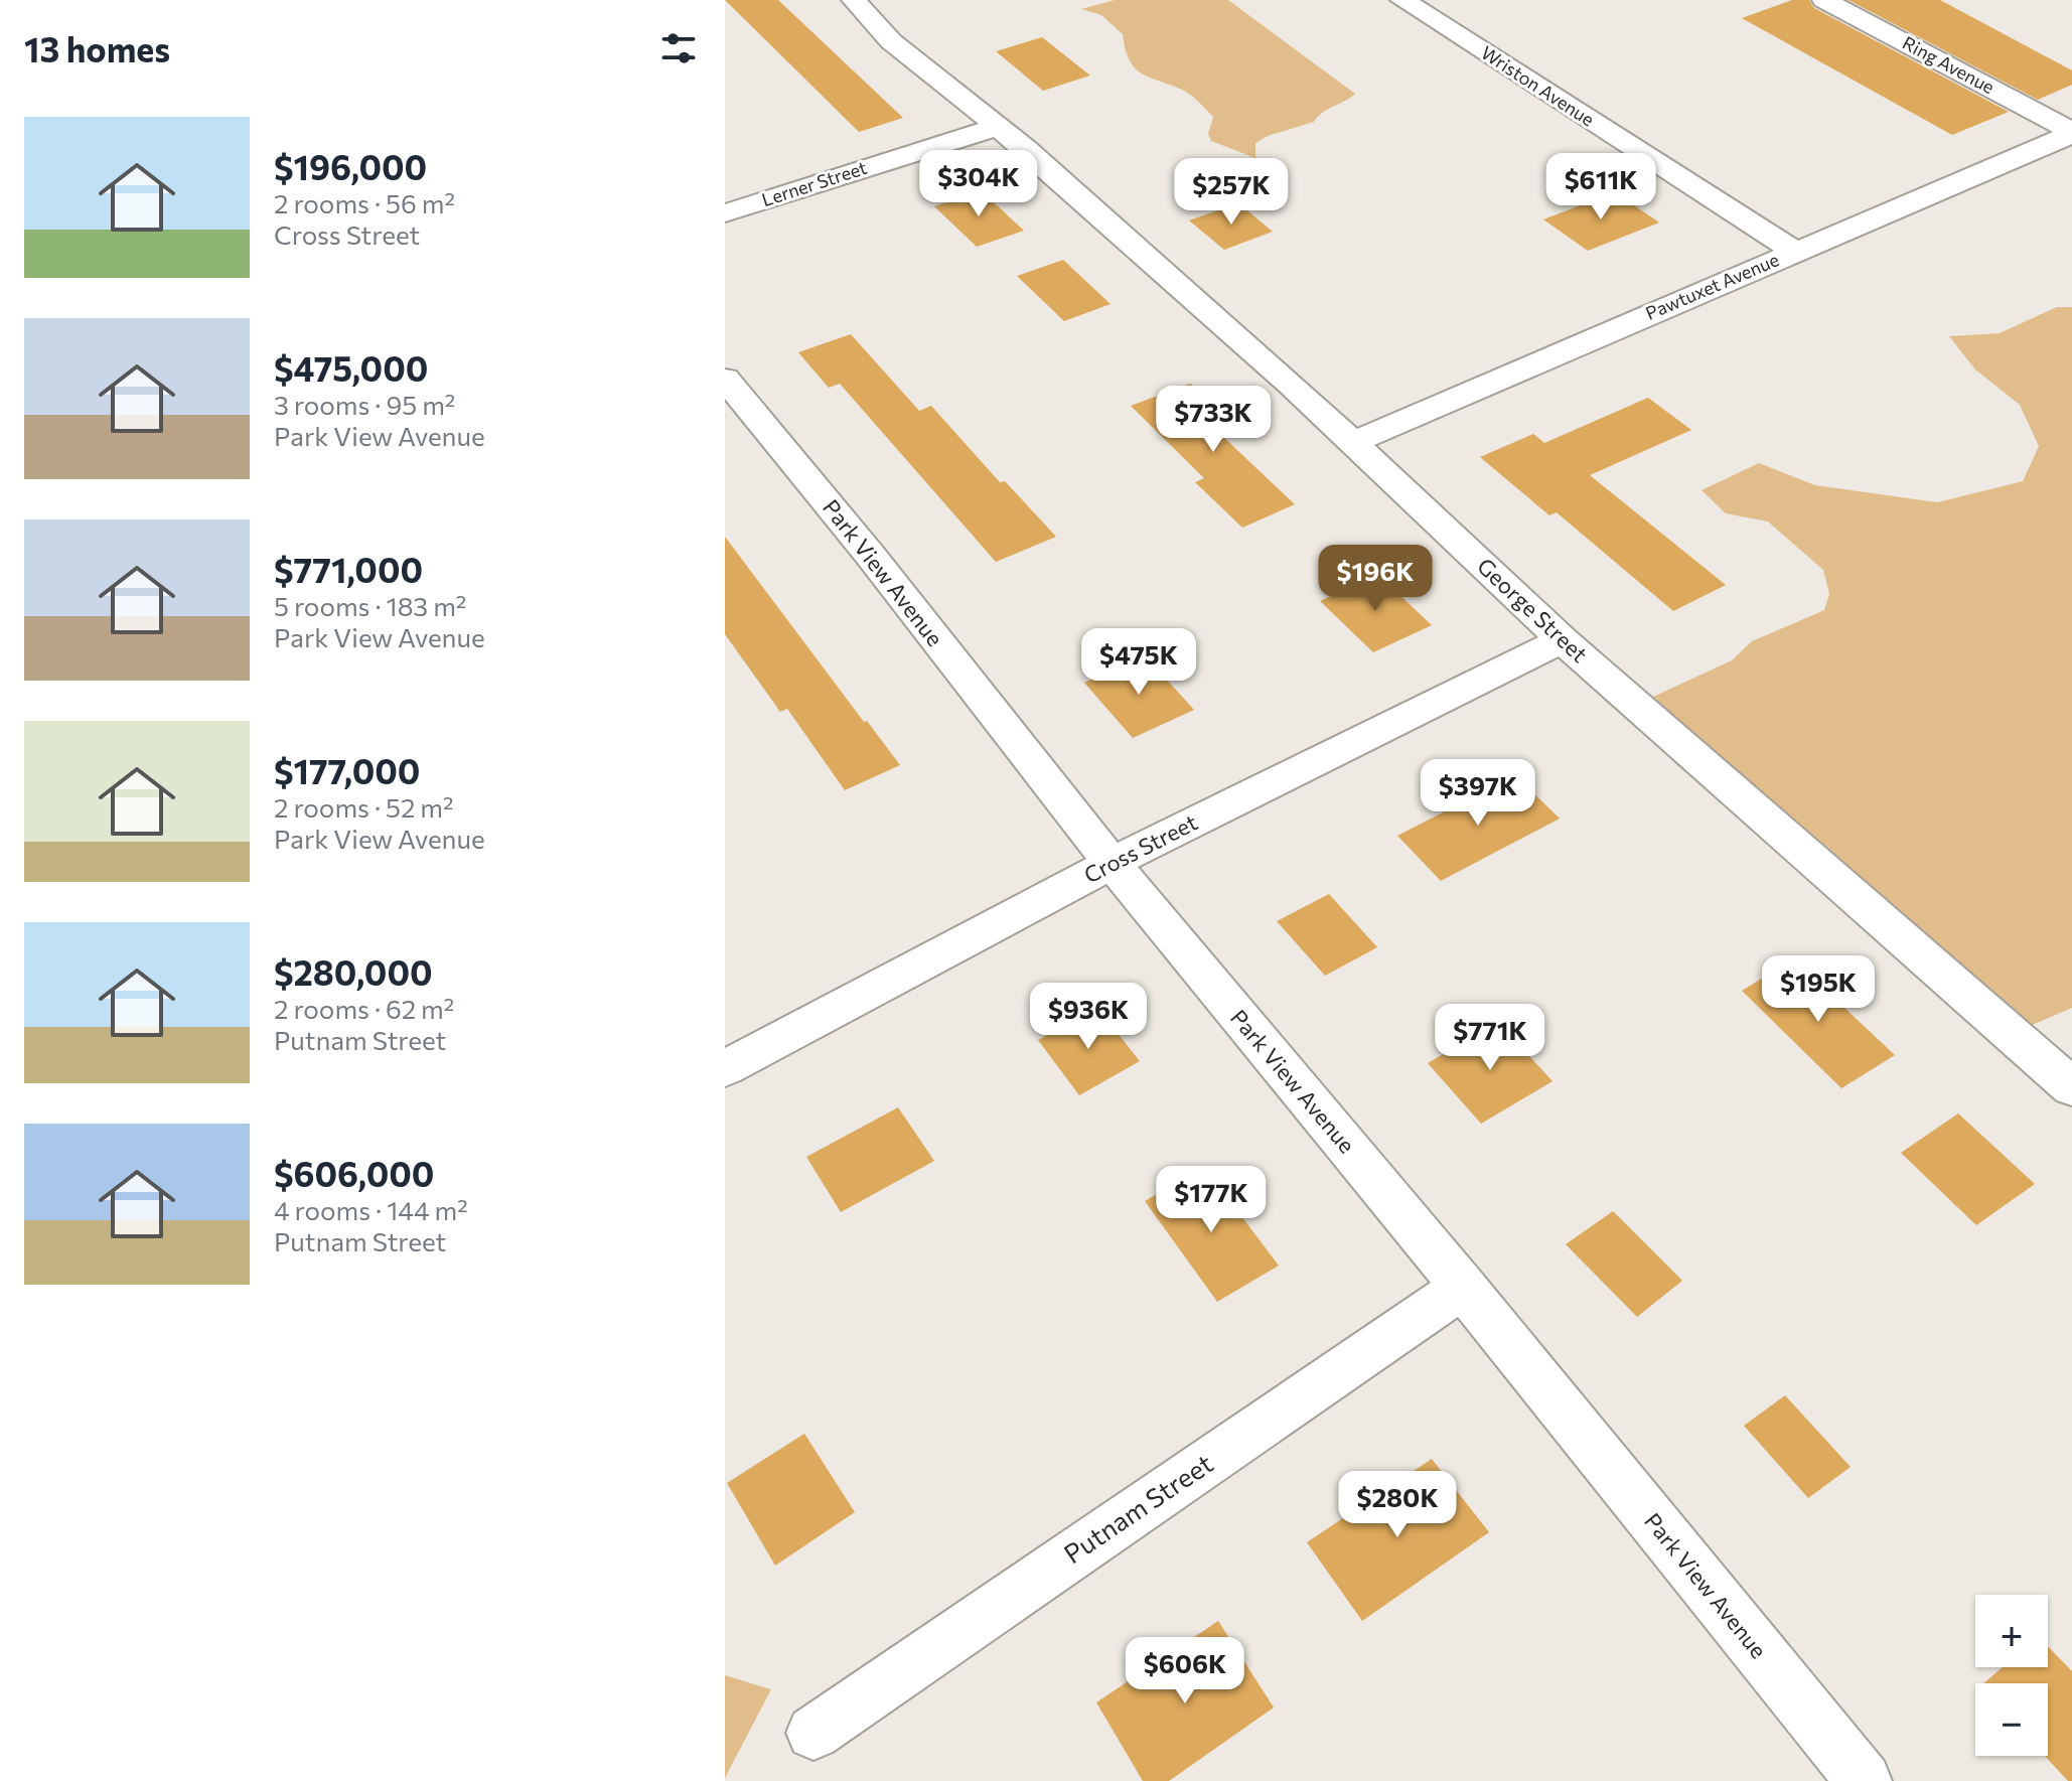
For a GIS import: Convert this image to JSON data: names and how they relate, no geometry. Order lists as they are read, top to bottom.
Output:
{
  "streets": {
    "street": [
      "Ring Avenue",
      "Wriston Avenue",
      "Lerner Street",
      "Pawtuxet Avenue",
      "Park View Avenue",
      "George Street",
      "Cross Street",
      "Putnam Street"
    ]
  },
  "crossings": [
    ["Ring Avenue", "Pawtuxet Avenue"],
    ["Wriston Avenue", "Pawtuxet Avenue"],
    ["Lerner Street", "George Street"],
    ["Pawtuxet Avenue", "George Street"],
    ["Park View Avenue", "Cross Street"],
    ["Park View Avenue", "Putnam Street"],
    ["George Street", "Cross Street"]
  ],
  "page": {
    "heading": "13 homes",
    "list": [
      {
        "name": "$196,000",
        "note": "2 rooms · 56 m² · Cross Street"
      },
      {
        "name": "$475,000",
        "note": "3 rooms · 95 m² · Park View Avenue"
      },
      {
        "name": "$771,000",
        "note": "5 rooms · 183 m² · Park View Avenue"
      },
      {
        "name": "$177,000",
        "note": "2 rooms · 52 m² · Park View Avenue"
      },
      {
        "name": "$280,000",
        "note": "2 rooms · 62 m² · Putnam Street"
      },
      {
        "name": "$606,000",
        "note": "4 rooms · 144 m² · Putnam Street"
      }
    ],
    "price": [
      "$304K",
      "$611K",
      "$257K",
      "$733K",
      "$196K",
      "$475K",
      "$397K",
      "$195K",
      "$936K",
      "$771K",
      "$177K",
      "$280K",
      "$606K"
    ],
    "map_buttons": ["+", "−"]
  }
}
